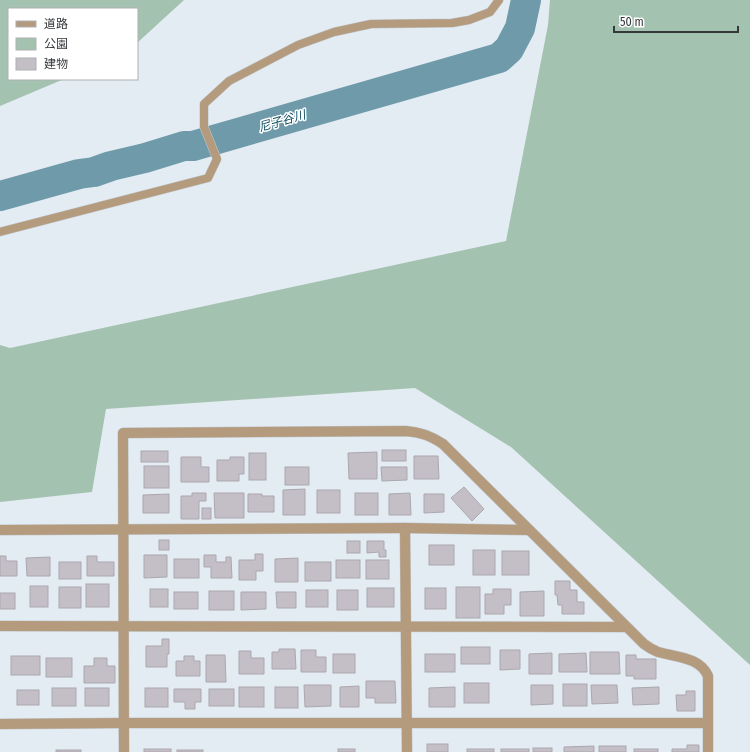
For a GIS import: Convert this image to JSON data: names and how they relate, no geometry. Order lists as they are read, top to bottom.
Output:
{
  "water": ["尼子谷川"],
  "legend": ["道路", "公園", "建物"],
  "scale_bar": "50 m"
}
